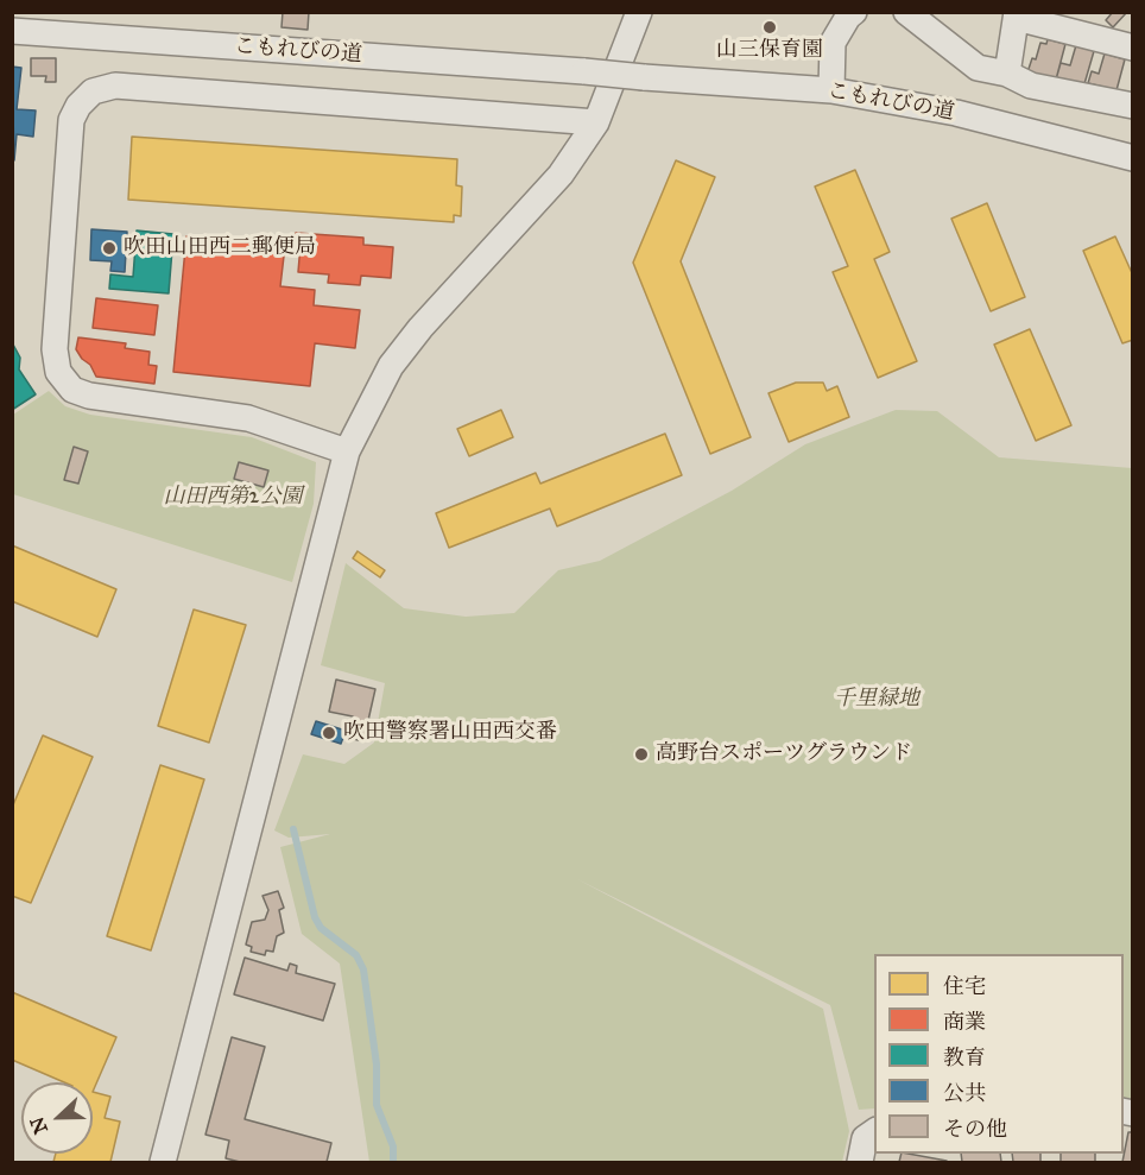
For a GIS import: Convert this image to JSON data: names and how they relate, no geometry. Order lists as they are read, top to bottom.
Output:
{
  "streets": {
    "street": ["こもれびの道"]
  },
  "parks": ["山田西第2公園", "千里緑地"],
  "places": [
    "山三保育園",
    "吹田山田西二郵便局",
    "吹田警察署山田西交番",
    "高野台スポーツグラウンド"
  ],
  "legend": [
    "住宅",
    "商業",
    "教育",
    "公共",
    "その他"
  ],
  "north": "left"
}
